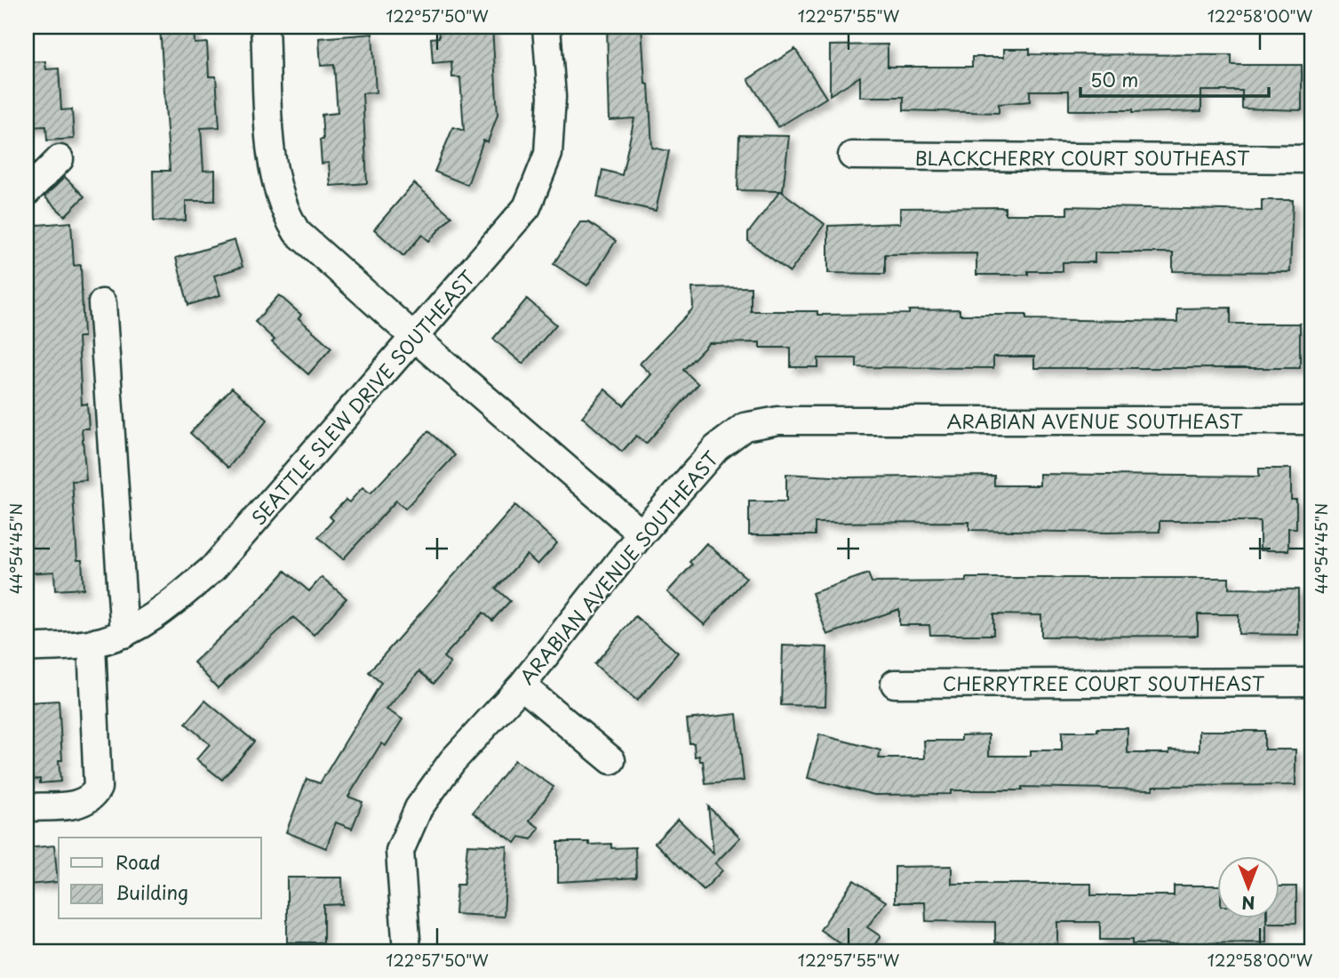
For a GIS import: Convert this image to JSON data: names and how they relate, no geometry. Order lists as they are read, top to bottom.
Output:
{
  "streets": {
    "street": [
      "BLACKCHERRY COURT SOUTHEAST",
      "SEATTLE SLEW DRIVE SOUTHEAST",
      "ARABIAN AVENUE SOUTHEAST",
      "CHERRYTREE COURT SOUTHEAST"
    ]
  },
  "legend": ["Road", "Building"],
  "scale_bar": "50 m",
  "north": "bottom",
  "coordinates": [
    "122°57'50\"W",
    "122°57'55\"W",
    "122°58'00\"W",
    "44°54'45\"N"
  ]
}
